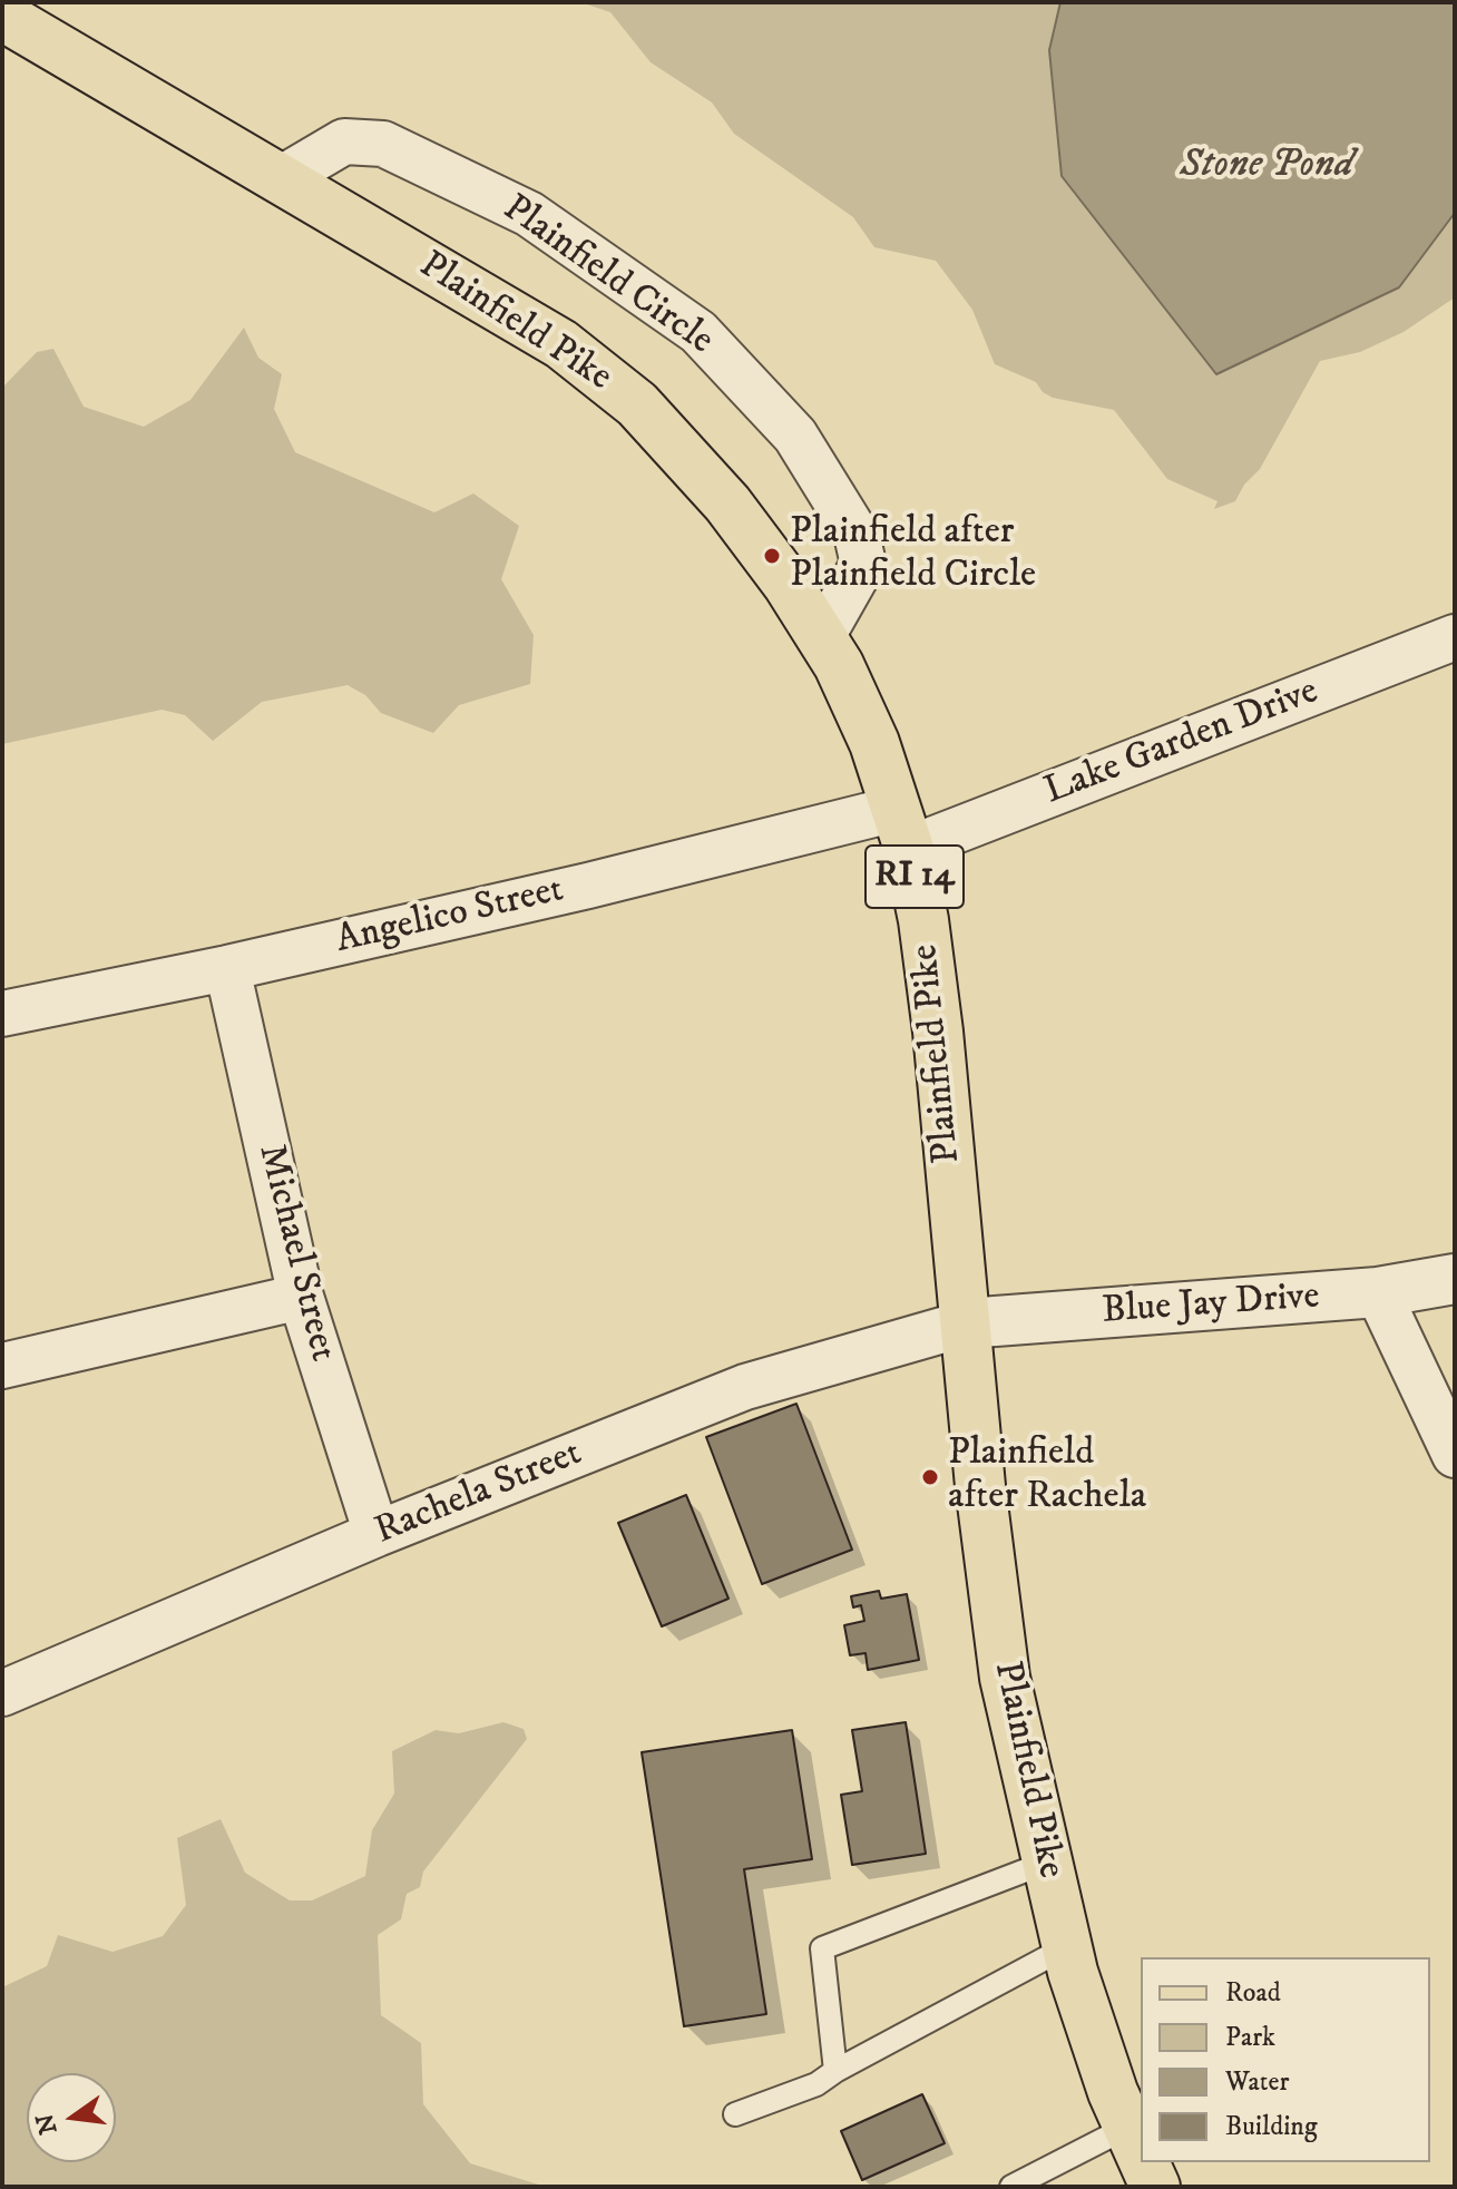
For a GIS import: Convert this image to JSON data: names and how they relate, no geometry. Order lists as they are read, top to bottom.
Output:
{
  "streets": {
    "main road": ["Plainfield Pike", "RI 14"],
    "street": [
      "Plainfield Circle",
      "Lake Garden Drive",
      "Angelico Street",
      "Michael Street",
      "Blue Jay Drive",
      "Rachela Street"
    ]
  },
  "crossings": [
    ["Plainfield Circle", "Plainfield Pike"],
    ["Plainfield Pike", "Lake Garden Drive"],
    ["Plainfield Pike", "Angelico Street"],
    ["Plainfield Pike", "Blue Jay Drive"],
    ["Plainfield Pike", "Rachela Street"],
    ["Lake Garden Drive", "Angelico Street"],
    ["Angelico Street", "Michael Street"],
    ["Michael Street", "Rachela Street"],
    ["Blue Jay Drive", "Rachela Street"]
  ],
  "water": ["Stone Pond"],
  "places": ["Plainfield after Plainfield Circle", "Plainfield after Rachela"],
  "legend": [
    "Road",
    "Park",
    "Water",
    "Building"
  ],
  "north": "left"
}
